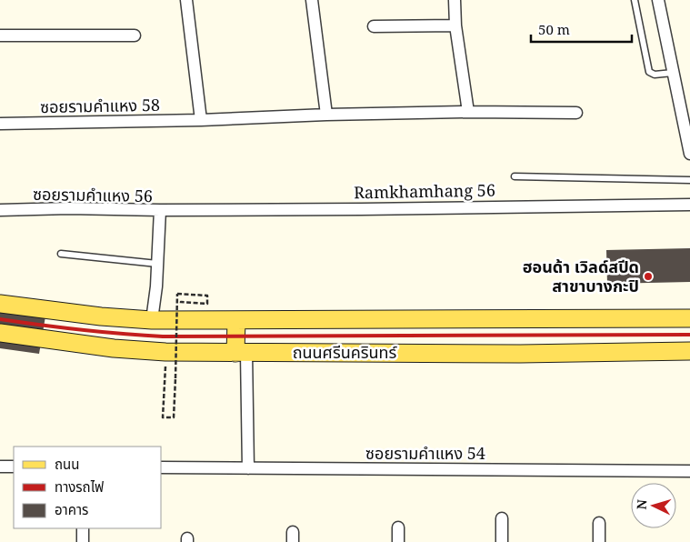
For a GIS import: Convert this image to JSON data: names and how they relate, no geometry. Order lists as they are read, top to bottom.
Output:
{
  "streets": {
    "main road": ["ถนนศรีนครินทร์"],
    "street": [
      "ซอยรามคำแหง 58",
      "Ramkhamhang 56",
      "ซอยรามคำแหง 56",
      "ซอยรามคำแหง 54"
    ]
  },
  "crossings": [
    ["Ramkhamhang 56", "ซอยรามคำแหง 56"],
    ["ซอยรามคำแหง 56", "ถนนศรีนครินทร์"]
  ],
  "places": ["ฮอนด้า เวิลด์สปีด สาขาบางกะปิ"],
  "legend": ["ถนน", "ทางรถไฟ", "อาคาร"],
  "scale_bar": "50 m",
  "north": "left"
}
